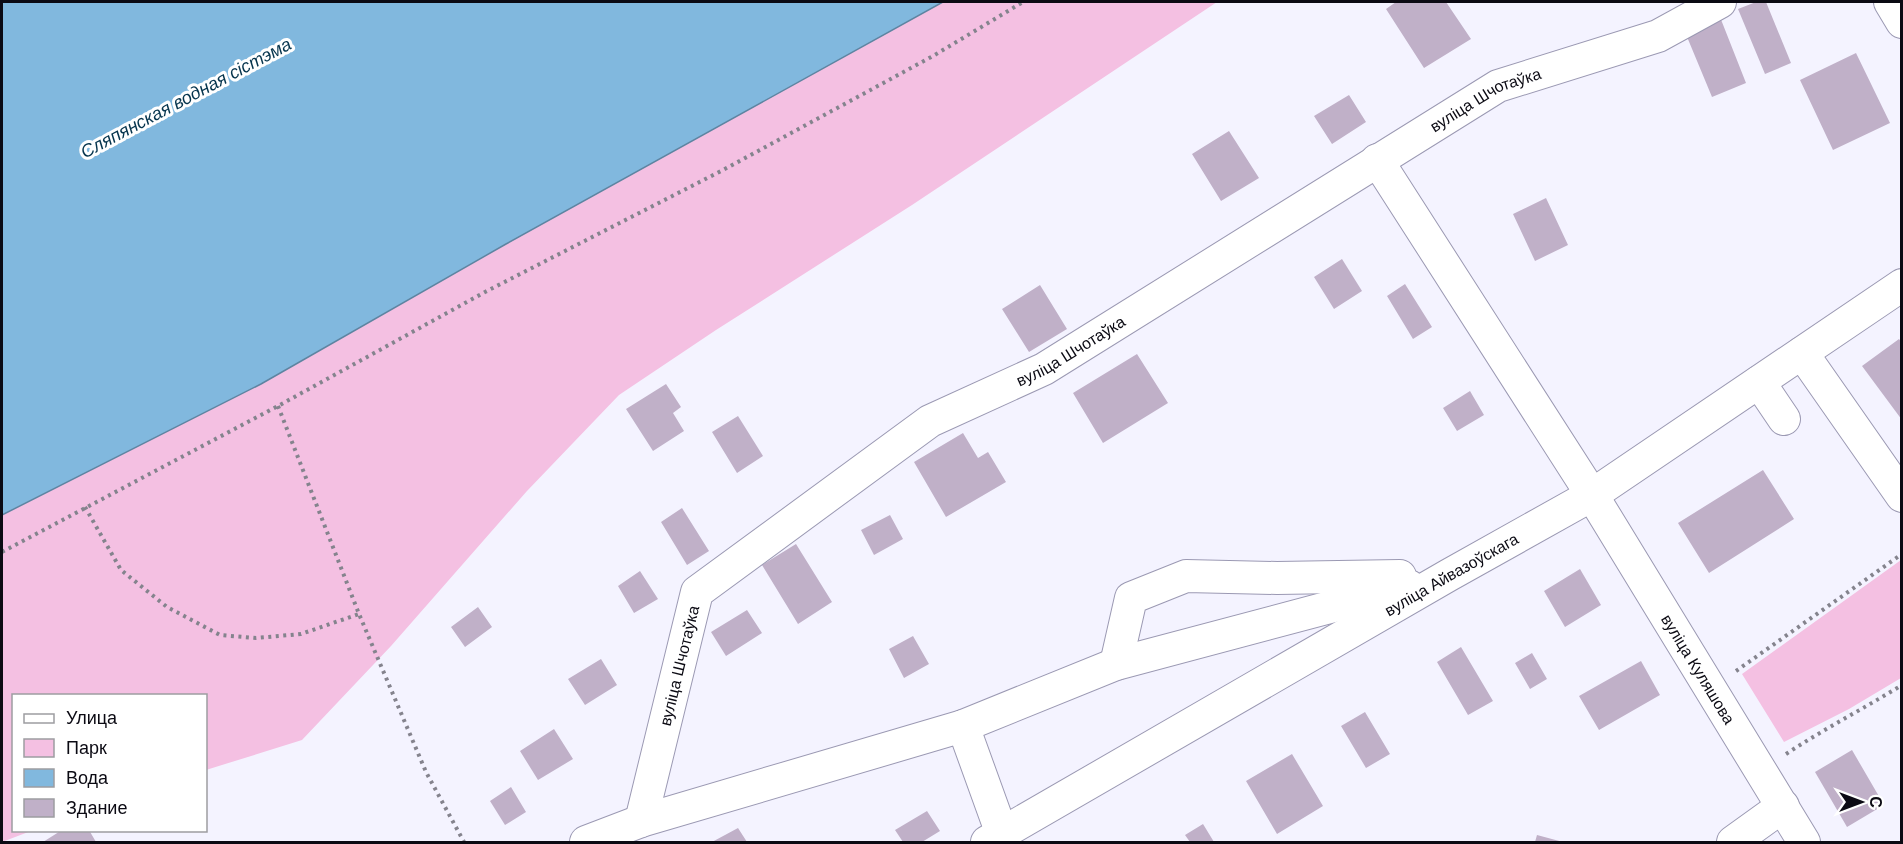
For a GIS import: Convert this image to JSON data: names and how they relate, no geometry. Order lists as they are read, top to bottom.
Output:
{
  "streets": {
    "street": ["вуліца Шчотаўка", "вуліца Айвазоўскага", "вуліца Куляшова"]
  },
  "crossings": [
    ["вуліца Шчотаўка", "вуліца Куляшова"],
    ["вуліца Айвазоўскага", "вуліца Куляшова"]
  ],
  "water": ["Сляпянская водная сістэма"],
  "legend": [
    "Улица",
    "Парк",
    "Вода",
    "Здание"
  ],
  "north": "right"
}
